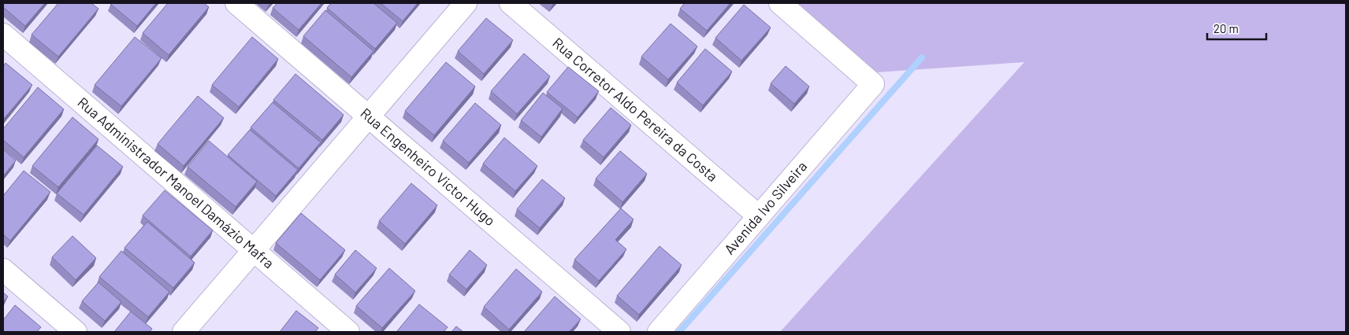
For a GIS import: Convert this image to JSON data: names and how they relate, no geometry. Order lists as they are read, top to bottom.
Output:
{
  "streets": {
    "street": [
      "Rua Corretor Aldo Pereira da Costa",
      "Rua Engenheiro Victor Hugo",
      "Rua Administrador Manoel Damázio Mafra",
      "Avenida Ivo Silveira"
    ]
  },
  "crossings": [
    ["Rua Corretor Aldo Pereira da Costa", "Avenida Ivo Silveira"]
  ],
  "scale_bar": "20 m"
}
